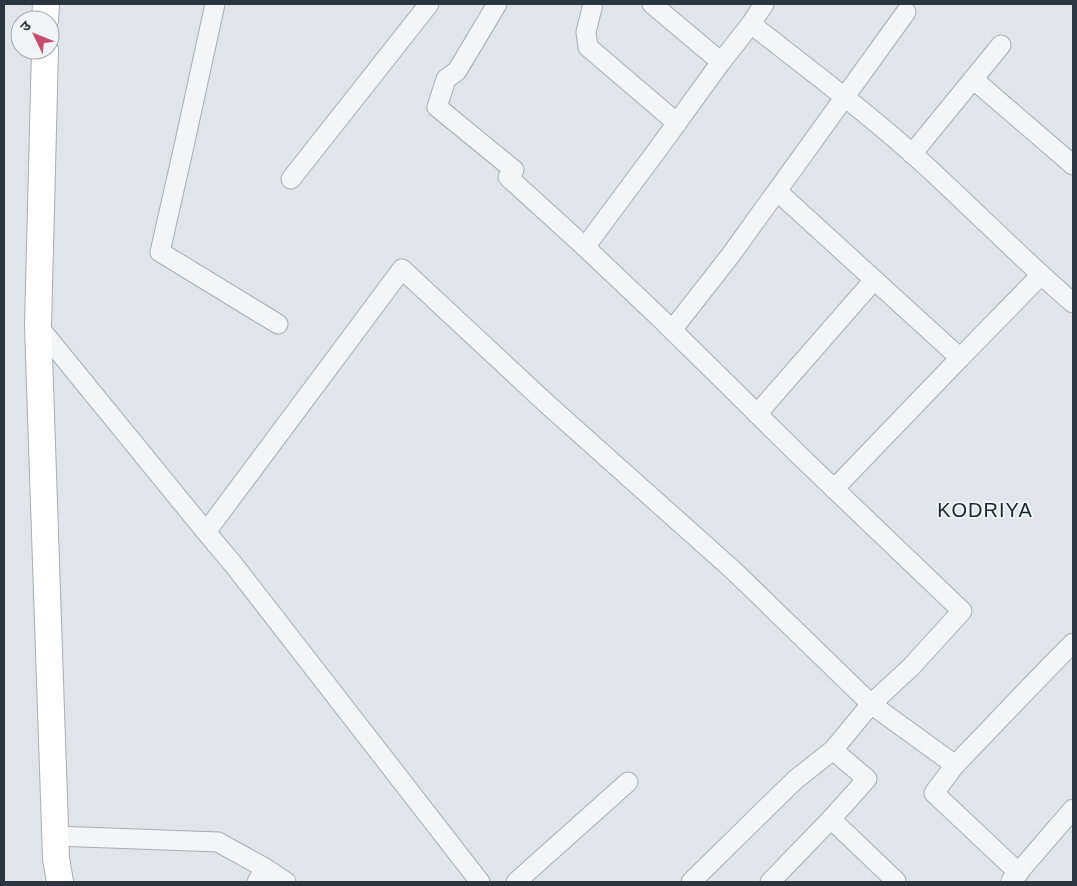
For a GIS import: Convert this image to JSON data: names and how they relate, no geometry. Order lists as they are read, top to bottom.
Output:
{
  "districts": ["KODRIYA"],
  "north": "top left"
}
